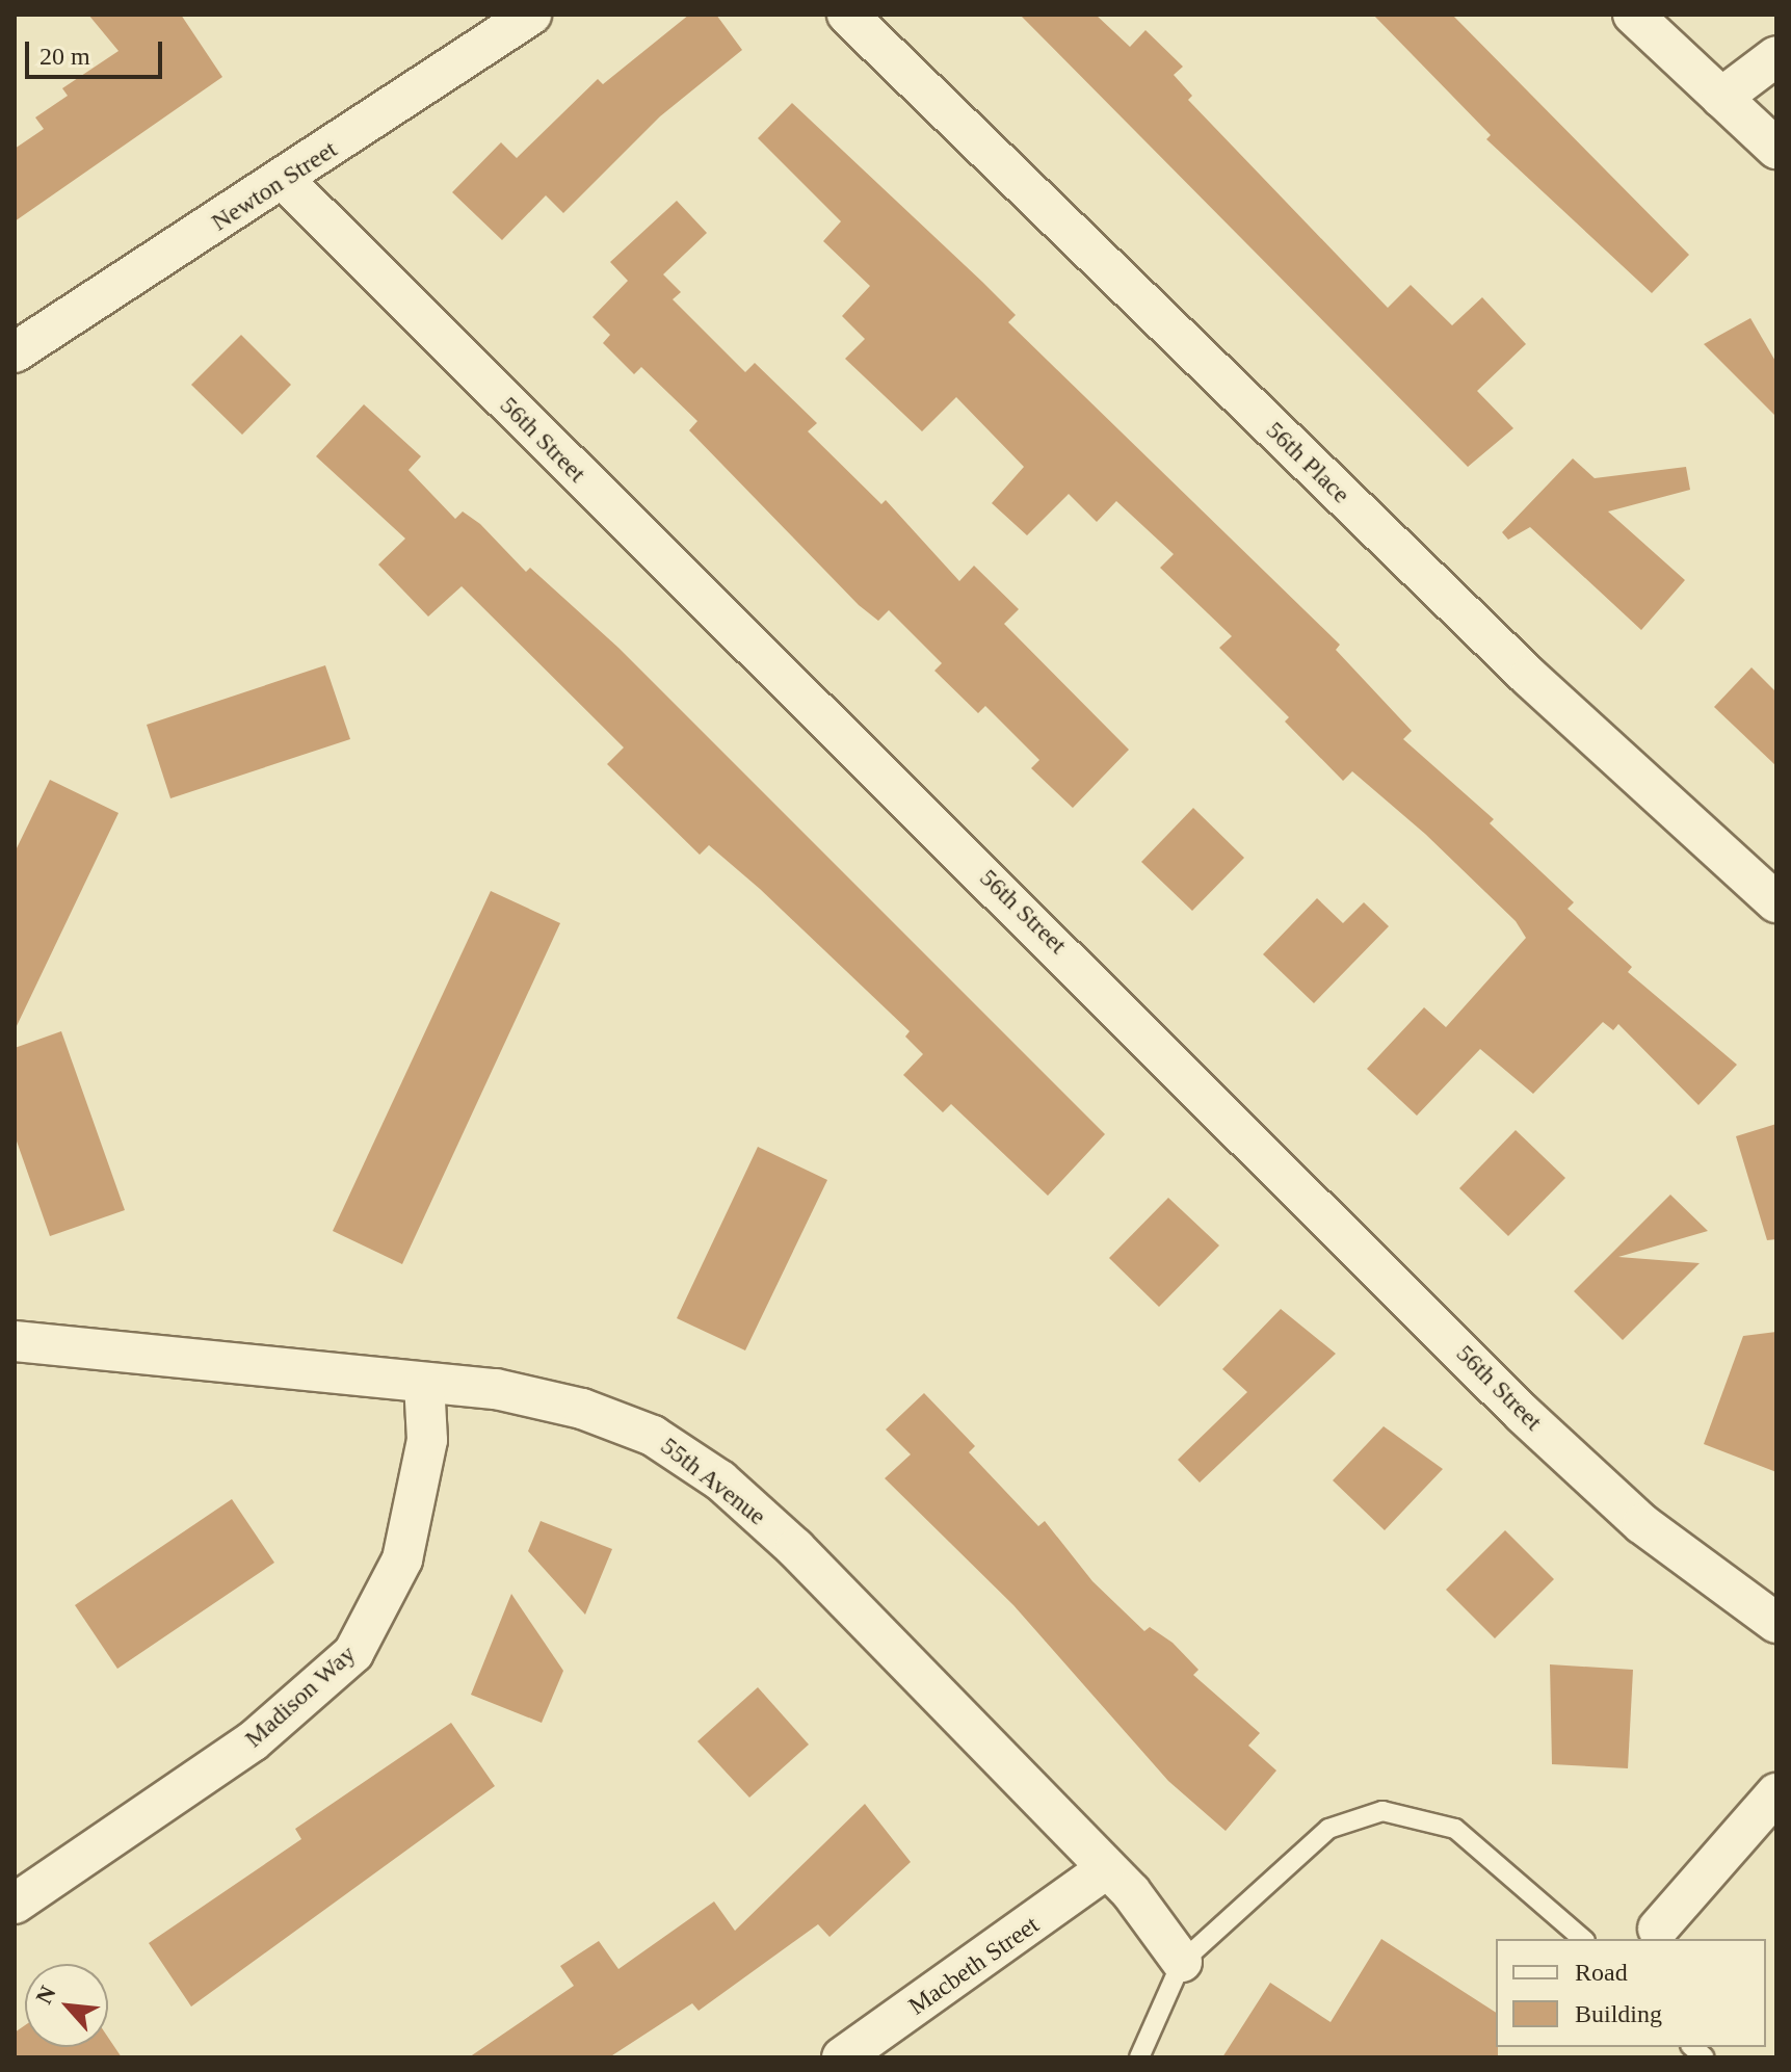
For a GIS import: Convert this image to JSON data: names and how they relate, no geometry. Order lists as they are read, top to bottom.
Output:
{
  "streets": {
    "street": [
      "Newton Street",
      "56th Street",
      "56th Place",
      "55th Avenue",
      "Madison Way",
      "Macbeth Street"
    ]
  },
  "crossings": [
    ["Newton Street", "56th Street"],
    ["55th Avenue", "Madison Way"],
    ["55th Avenue", "Macbeth Street"]
  ],
  "legend": ["Road", "Building"],
  "scale_bar": "20 m",
  "north": "top left"
}
